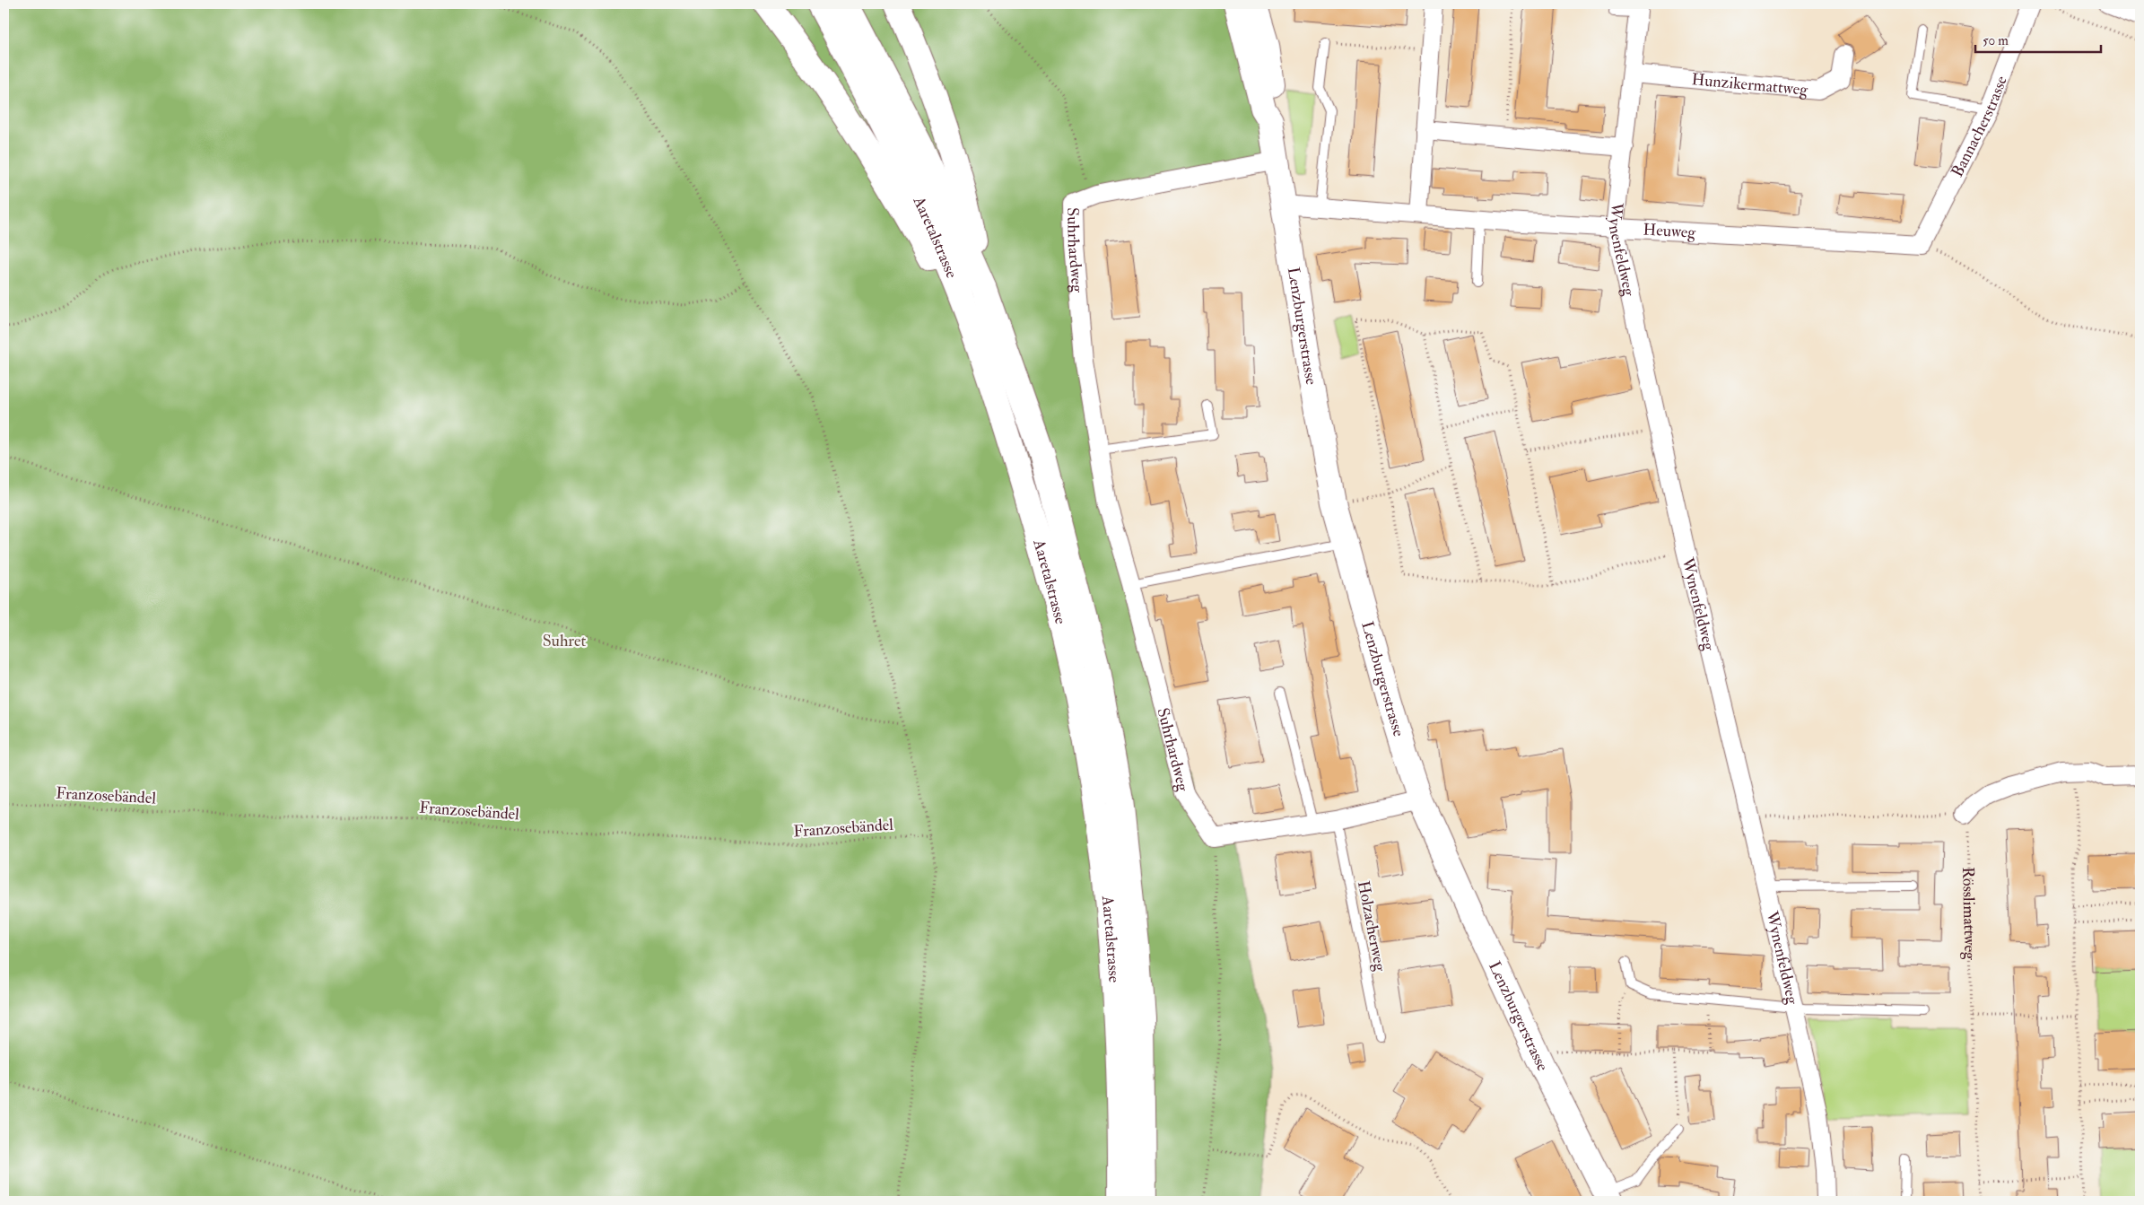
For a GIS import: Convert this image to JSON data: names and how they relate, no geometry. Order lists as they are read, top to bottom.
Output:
{
  "streets": {
    "main road": ["Aaretalstrasse", "Lenzburgerstrasse"],
    "street": [
      "Hunzikermattweg",
      "Bannacherstrasse",
      "Heuweg",
      "Wynenfeldweg",
      "Suhrhardweg"
    ],
    "lane": ["Holzacherweg"],
    "path": ["Franzosebändel", "Rösslimattweg"]
  },
  "crossings": [
    ["Hunzikermattweg", "Wynenfeldweg"],
    ["Bannacherstrasse", "Heuweg"],
    ["Heuweg", "Wynenfeldweg"],
    ["Heuweg", "Lenzburgerstrasse"],
    ["Suhrhardweg", "Lenzburgerstrasse"]
  ],
  "parks": ["Suhret"],
  "scale_bar": "50 m"
}
